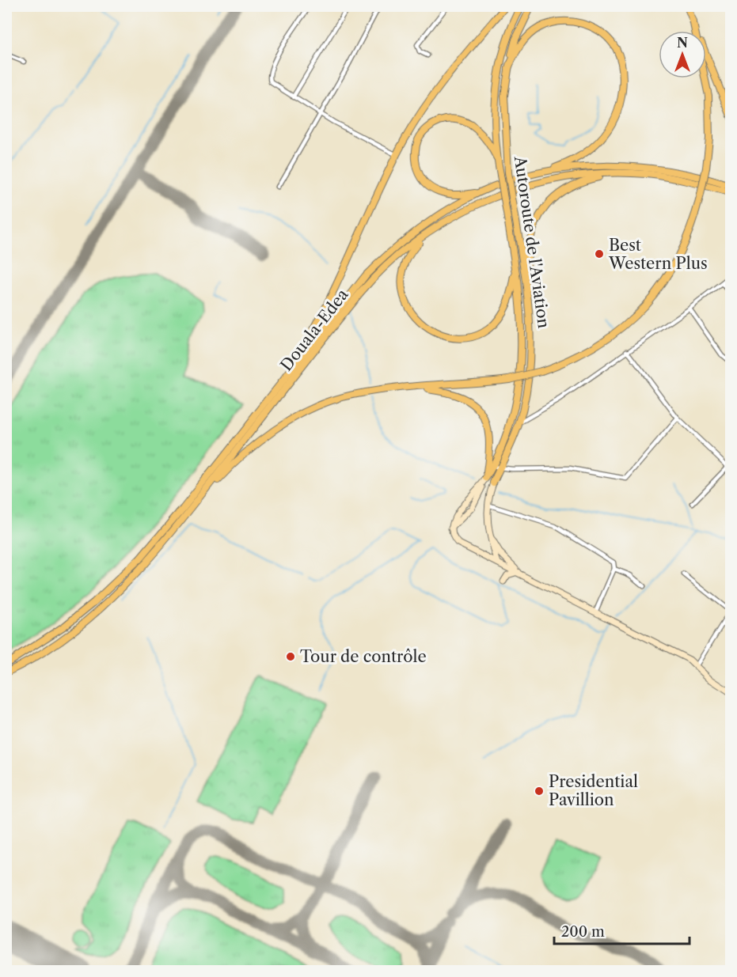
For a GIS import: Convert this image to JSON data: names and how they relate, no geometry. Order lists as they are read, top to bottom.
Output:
{
  "streets": {
    "highway": ["Autoroute de l'Aviation", "Douala-Edea"]
  },
  "places": ["Best Western Plus", "Tour de contrôle", "Presidential Pavillion"],
  "scale_bar": "200 m",
  "north": "top"
}
